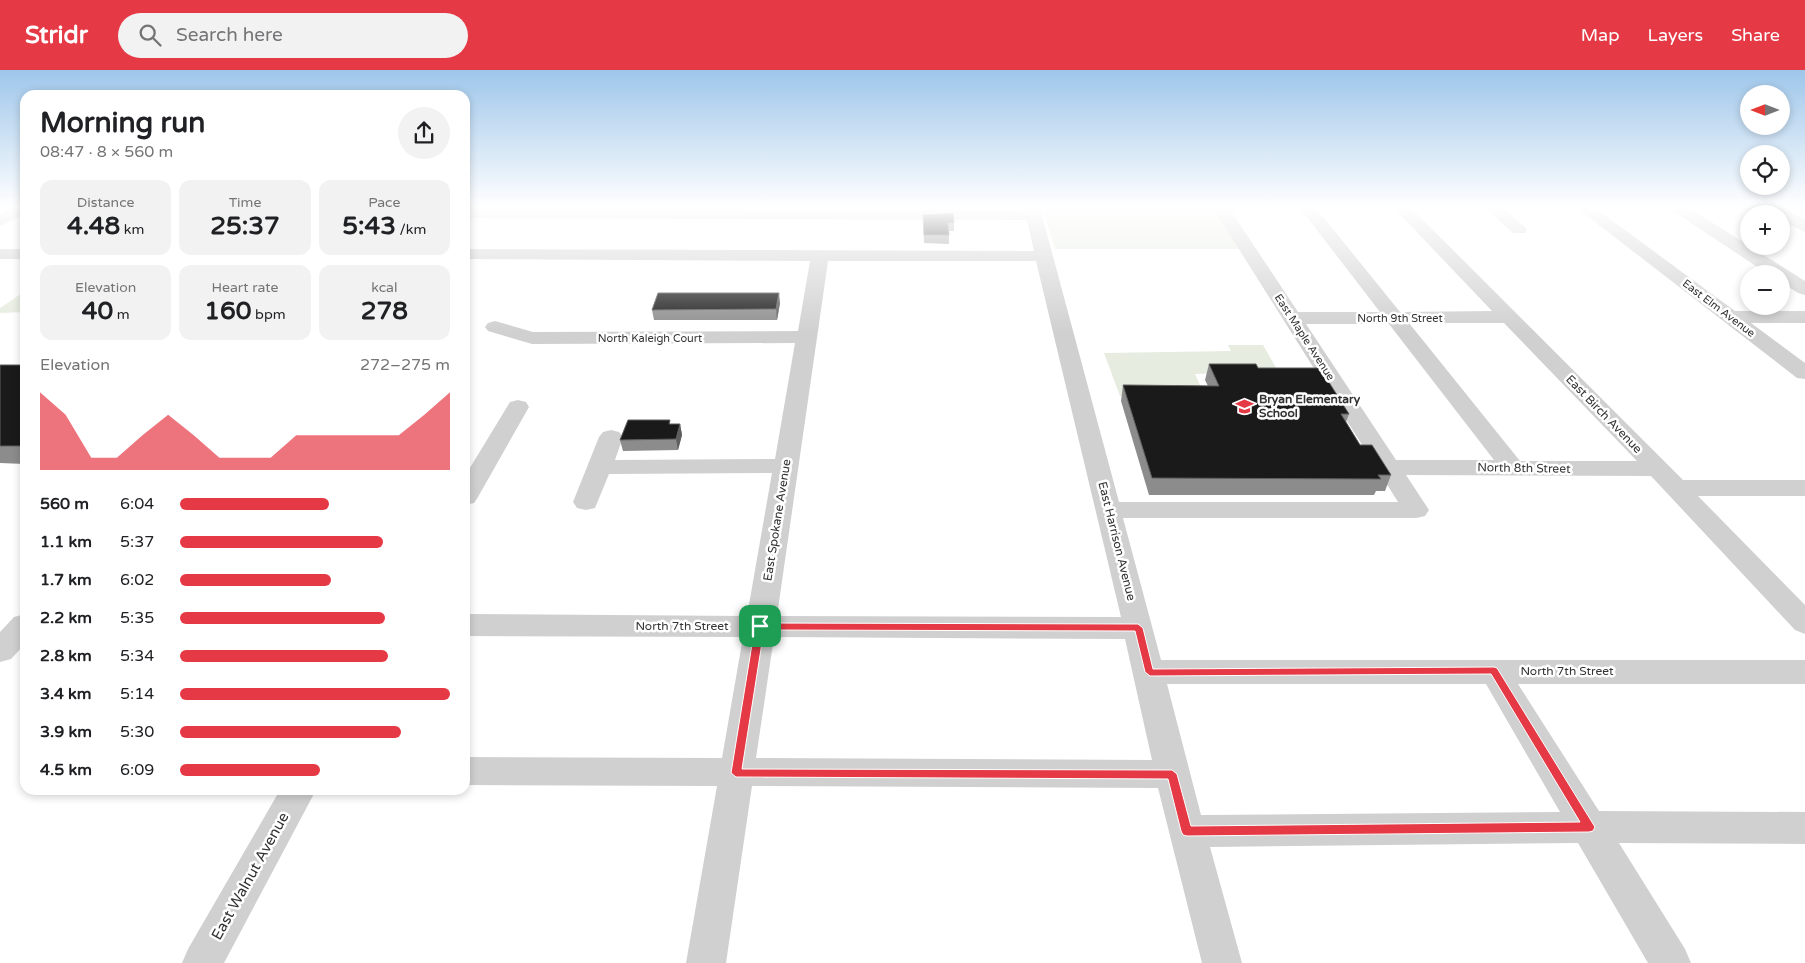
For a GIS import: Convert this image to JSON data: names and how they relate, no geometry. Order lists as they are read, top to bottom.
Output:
{
  "streets": {
    "street": [
      "East Elm Avenue",
      "North 9th Street",
      "East Maple Avenue",
      "North Kaleigh Court",
      "East Birch Avenue",
      "North 8th Street",
      "East Spokane Avenue",
      "East Harrison Avenue",
      "North 7th Street",
      "East Walnut Avenue"
    ]
  },
  "crossings": [
    ["North 9th Street", "East Maple Avenue"],
    ["North 9th Street", "East Birch Avenue"],
    ["East Maple Avenue", "North 8th Street"],
    ["East Maple Avenue", "East Harrison Avenue"],
    ["North Kaleigh Court", "East Spokane Avenue"],
    ["East Birch Avenue", "North 8th Street"],
    ["East Spokane Avenue", "North 7th Street"],
    ["East Harrison Avenue", "North 7th Street"]
  ],
  "places": {
    "school or university": ["Bryan Elementary School"]
  },
  "north": "left",
  "page": {
    "header": "Stridr",
    "search": "Search here",
    "nav": ["Map", "Layers", "Share"],
    "map_buttons": ["+", "−"],
    "heading": ["Morning run", "08:47 · 8 × 560 m"],
    "stats": [
      ["Distance", "4.48 km"],
      ["Time", "25:37"],
      ["Pace", "5:43 /km"],
      ["Elevation", "40 m"],
      ["Heart rate", "160 bpm"],
      ["kcal", "278"]
    ],
    "chart": ["Elevation", "272–275 m"],
    "list": [
      {
        "name": "560 m",
        "note": "6:04"
      },
      {
        "name": "1.1 km",
        "note": "5:37"
      },
      {
        "name": "1.7 km",
        "note": "6:02"
      },
      {
        "name": "2.2 km",
        "note": "5:35"
      },
      {
        "name": "2.8 km",
        "note": "5:34"
      },
      {
        "name": "3.4 km",
        "note": "5:14"
      },
      {
        "name": "3.9 km",
        "note": "5:30"
      },
      {
        "name": "4.5 km",
        "note": "6:09"
      }
    ]
  }
}
